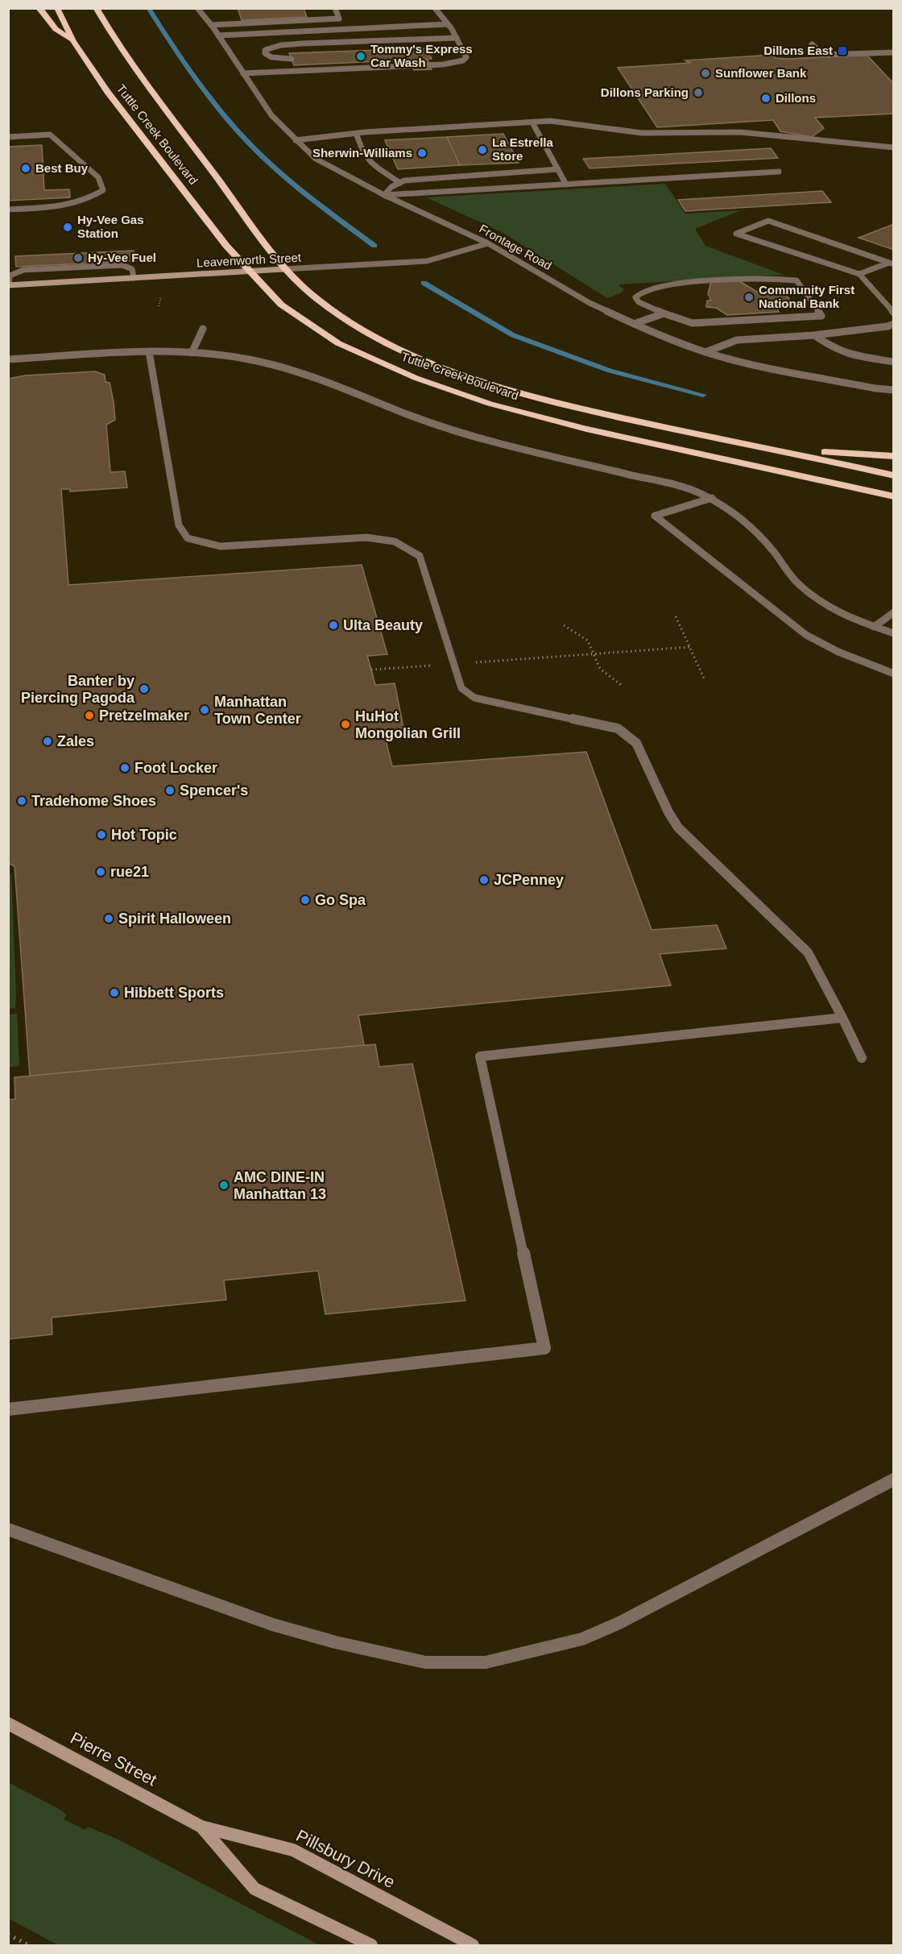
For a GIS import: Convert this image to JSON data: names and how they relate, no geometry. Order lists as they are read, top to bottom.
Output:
{
  "streets": {
    "highway": ["Tuttle Creek Boulevard"],
    "main road": ["Leavenworth Street", "Pierre Street", "Pillsbury Drive"],
    "street": ["Frontage Road"]
  },
  "crossings": [
    ["Tuttle Creek Boulevard", "Leavenworth Street"],
    ["Frontage Road", "Leavenworth Street"],
    ["Pierre Street", "Pillsbury Drive"]
  ],
  "places": {
    "transit": ["Dillons East"],
    "other": [
      "Tommy's Express Car Wash",
      "Sunflower Bank",
      "Dillons Parking",
      "Dillons",
      "La Estrella Store",
      "Sherwin-Williams",
      "Best Buy",
      "Hy-Vee Gas Station",
      "Hy-Vee Fuel",
      "Community First National Bank",
      "Ulta Beauty",
      "Banter by Piercing Pagoda",
      "Manhattan Town Center",
      "Pretzelmaker",
      "HuHot Mongolian Grill",
      "Zales",
      "Foot Locker",
      "Spencer's",
      "Tradehome Shoes",
      "Hot Topic",
      "rue21",
      "JCPenney",
      "Go Spa",
      "Spirit Halloween",
      "Hibbett Sports",
      "AMC DINE-IN Manhattan 13"
    ]
  }
}
